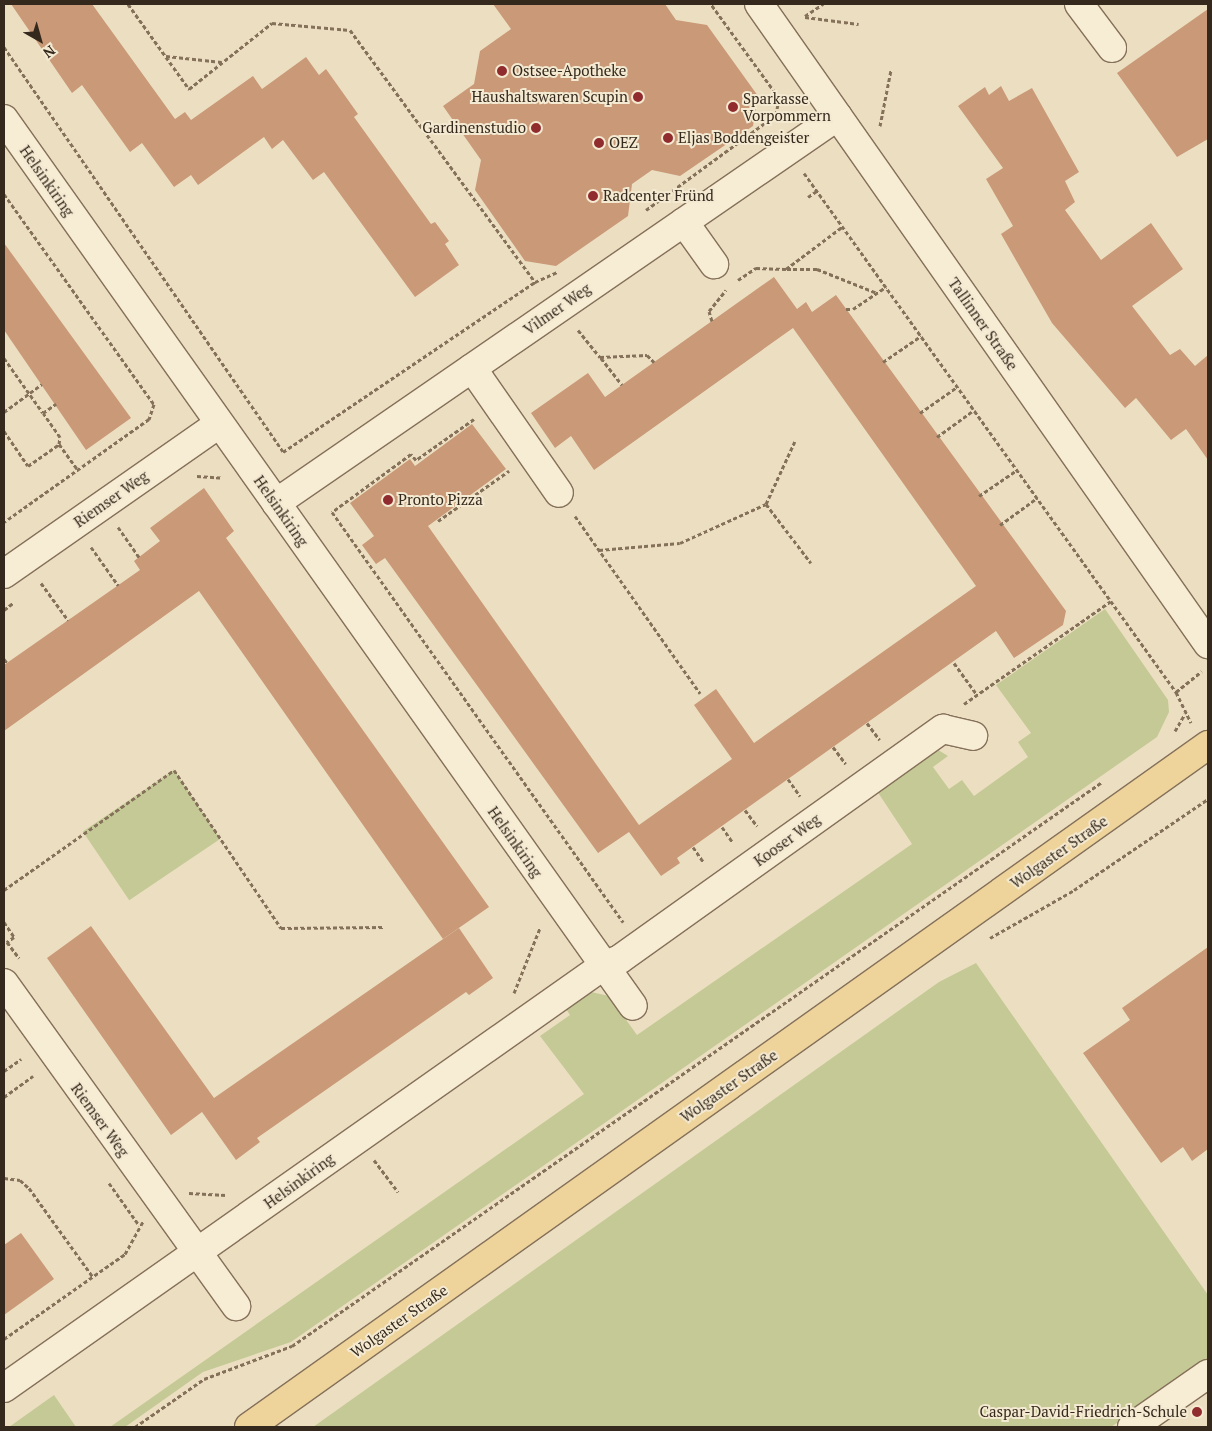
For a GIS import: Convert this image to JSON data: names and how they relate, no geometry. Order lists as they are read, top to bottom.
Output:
{
  "streets": {
    "main road": ["Wolgaster Straße"],
    "street": [
      "Helsinkiring",
      "Vilmer Weg",
      "Tallinner Straße",
      "Riemser Weg",
      "Kooser Weg"
    ]
  },
  "crossings": [
    ["Helsinkiring", "Vilmer Weg"],
    ["Helsinkiring", "Riemser Weg"],
    ["Helsinkiring", "Kooser Weg"],
    ["Vilmer Weg", "Tallinner Straße"]
  ],
  "places": [
    "Ostsee-Apotheke",
    "Haushaltswaren Scupin",
    "Sparkasse Vorpommern",
    "Gardinenstudio",
    "Eljas Boddengeister",
    "OEZ",
    "Radcenter Fründ",
    "Pronto Pizza",
    "Caspar-David-Friedrich-Schule"
  ],
  "north": "bottom right"
}
